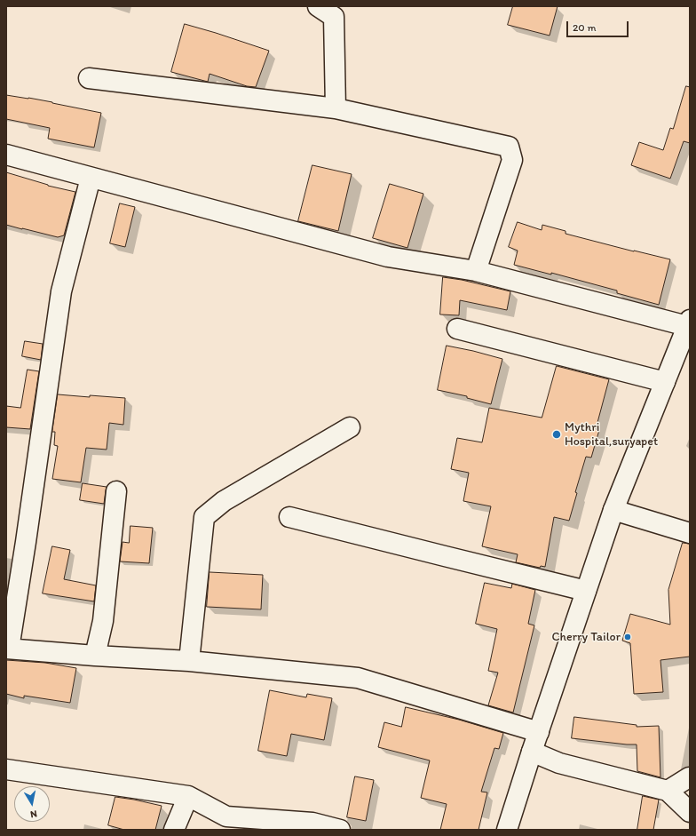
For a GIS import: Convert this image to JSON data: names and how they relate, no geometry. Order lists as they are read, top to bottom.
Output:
{
  "places": ["Mythri Hospital,suryapet", "Cherry Tailor"],
  "scale_bar": "20 m",
  "north": "bottom"
}
